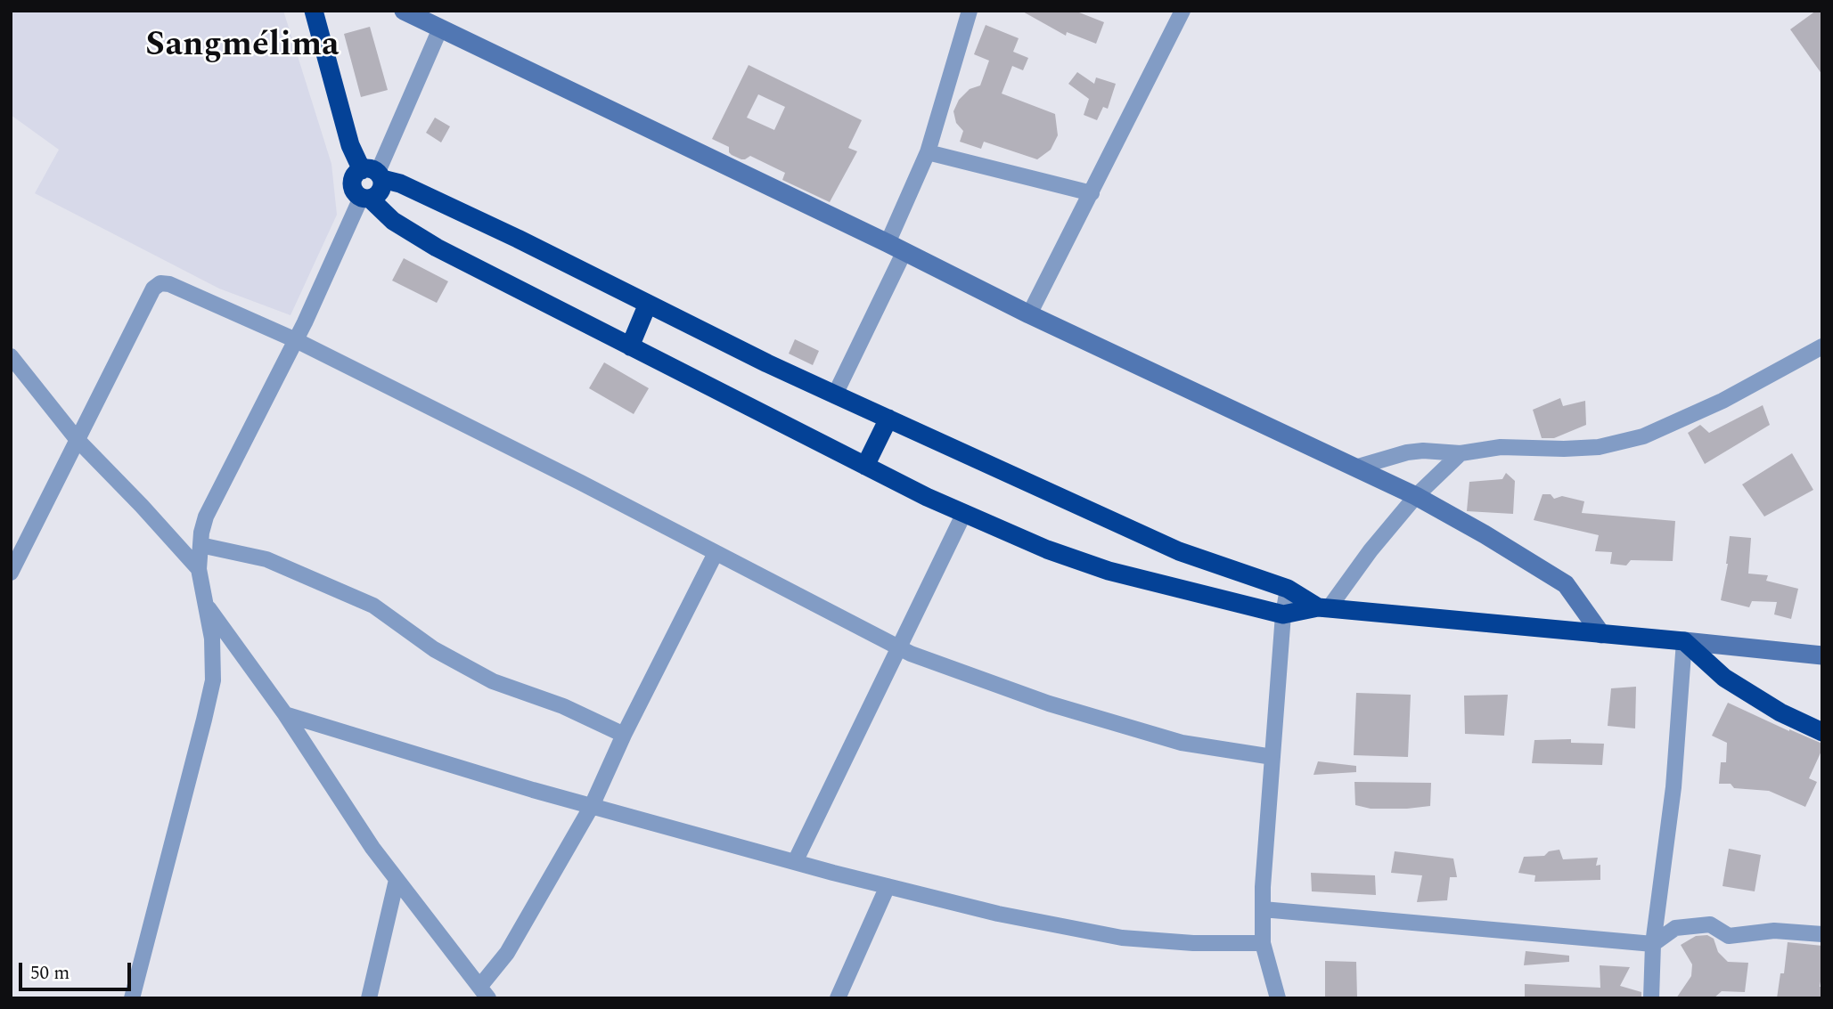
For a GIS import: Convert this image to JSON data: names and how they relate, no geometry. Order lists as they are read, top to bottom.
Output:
{
  "districts": ["Sangmélima"],
  "scale_bar": "50 m"
}
